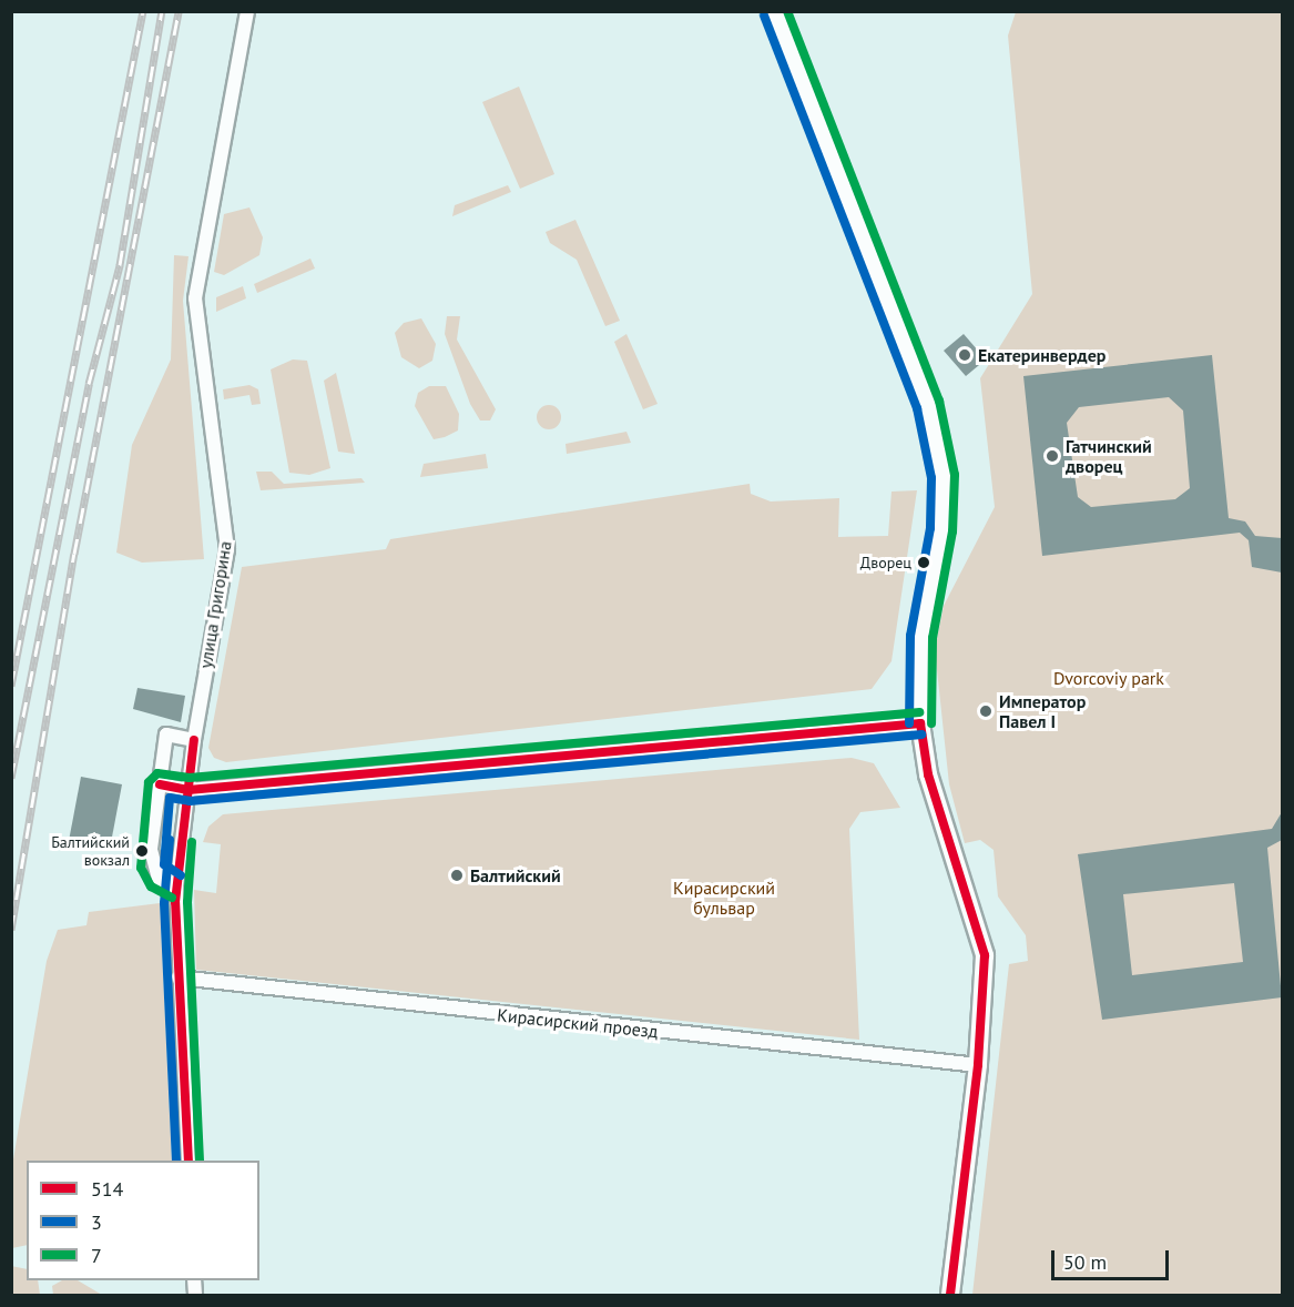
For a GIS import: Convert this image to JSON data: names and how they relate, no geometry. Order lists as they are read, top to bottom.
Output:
{
  "streets": {
    "street": ["улица Григорина", "Кирасирский проезд"]
  },
  "crossings": [
    ["улица Григорина", "Кирасирский проезд"]
  ],
  "parks": ["Dvorcoviy park", "Кирасирский бульвар"],
  "places": [
    "Екатеринвердер",
    "Гатчинский дворец",
    "Дворец",
    "Император Павел I",
    "Балтийский вокзал",
    "Балтийский"
  ],
  "lines": ["transit line 7", "transit line 3", "transit line 514"],
  "legend": ["514", "3", "7"],
  "scale_bar": "50 m"
}
